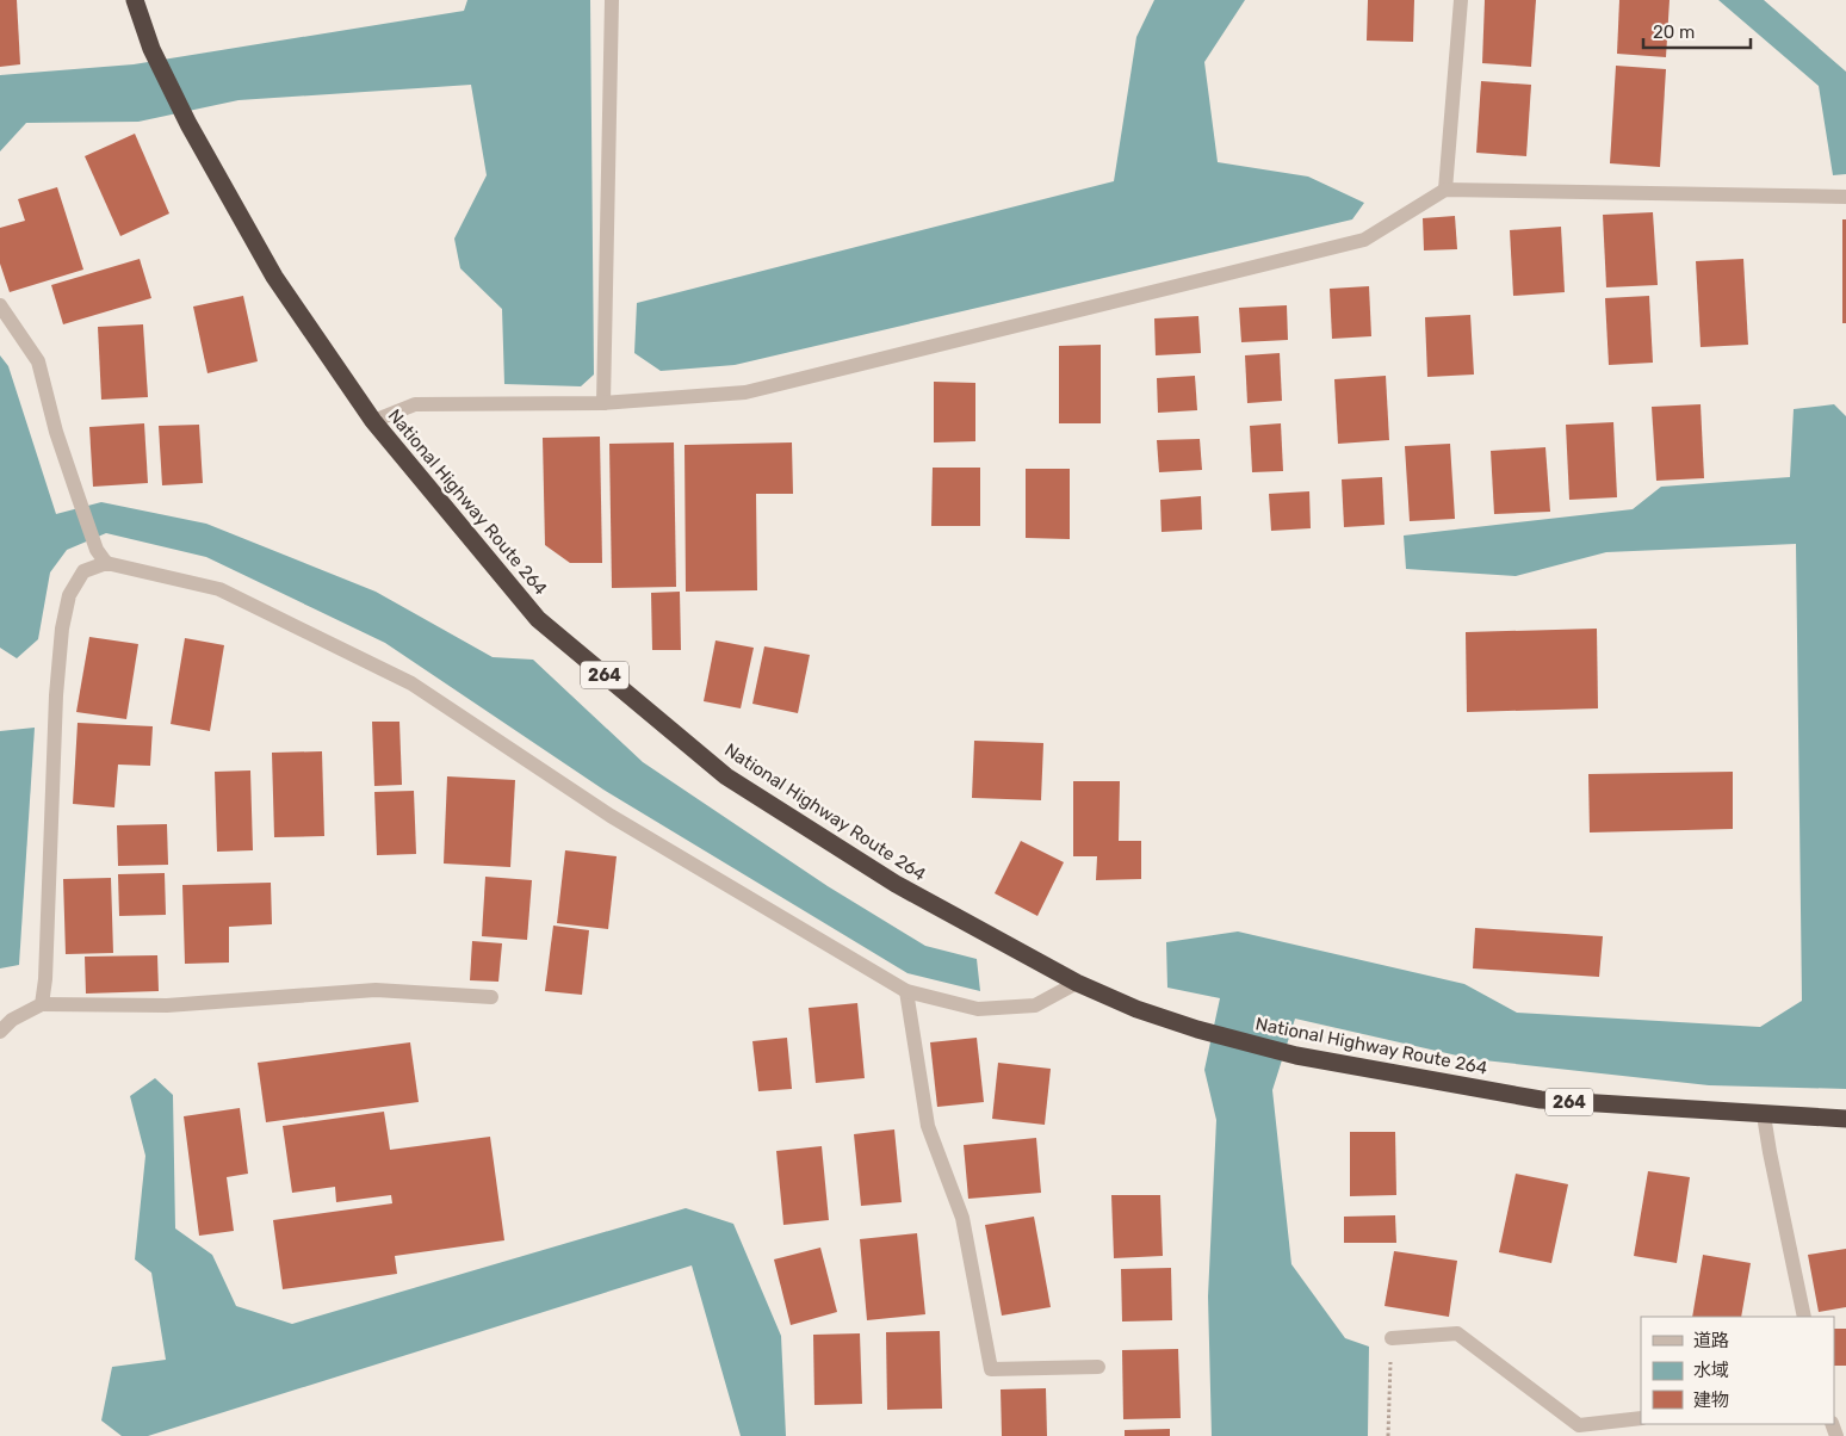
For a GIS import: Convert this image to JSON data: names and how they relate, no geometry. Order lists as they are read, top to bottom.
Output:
{
  "streets": {
    "highway": ["National Highway Route 264", "264"]
  },
  "legend": ["道路", "水域", "建物"],
  "scale_bar": "20 m"
}
